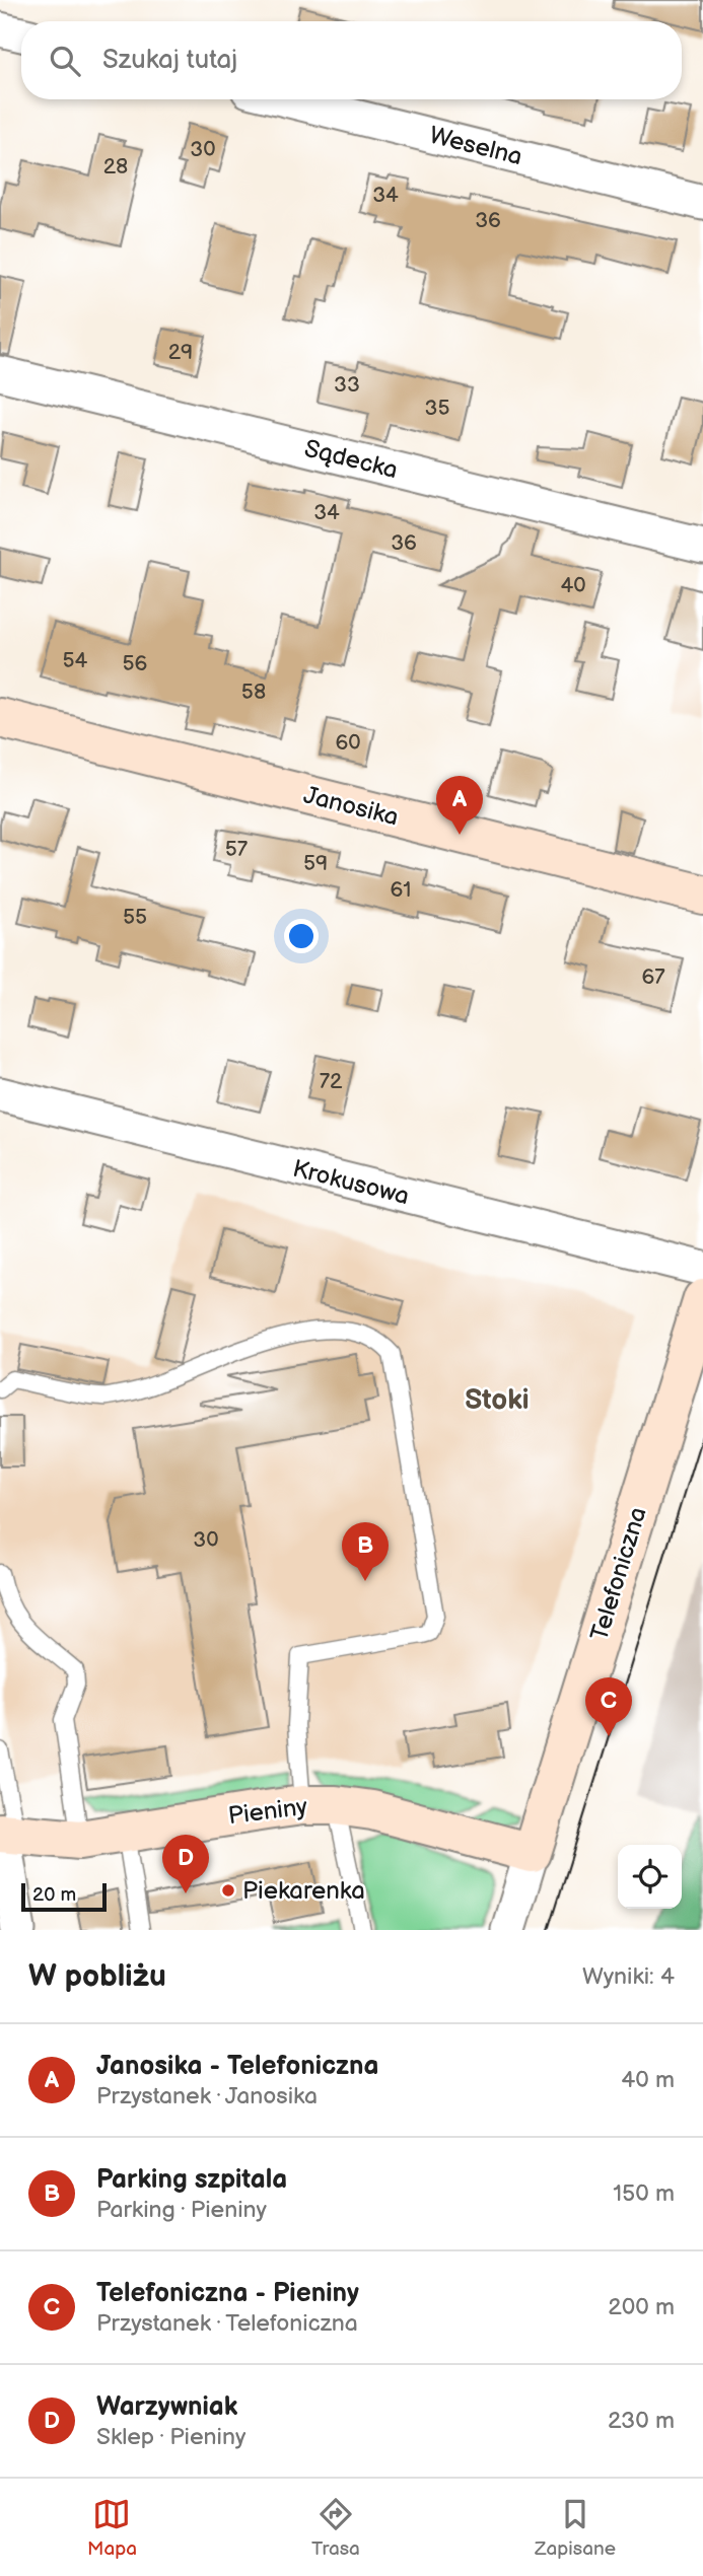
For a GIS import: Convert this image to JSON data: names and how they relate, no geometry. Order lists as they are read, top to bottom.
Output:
{
  "streets": {
    "street": [
      "Weselna",
      "Sądecka",
      "Janosika",
      "Krokusowa",
      "Telefoniczna",
      "Pieniny"
    ]
  },
  "crossings": [
    ["Telefoniczna", "Pieniny"]
  ],
  "districts": ["Stoki"],
  "places": ["Piekarenka"],
  "house_numbers": [
    "30",
    "28",
    "34",
    "36",
    "29",
    "33",
    "35",
    "34",
    "36",
    "40",
    "54",
    "56",
    "58",
    "60",
    "57",
    "59",
    "61",
    "55",
    "67",
    "72",
    "30"
  ],
  "scale_bar": "20 m",
  "page": {
    "search": "Szukaj tutaj",
    "pins": [
      "A",
      "B",
      "C",
      "D"
    ],
    "scale": "20 m",
    "heading": ["W pobliżu", "Wyniki: 4"],
    "list": [
      {
        "mark": "A",
        "name": "Janosika - Telefoniczna",
        "note": "Przystanek · Janosika",
        "value": "40 m"
      },
      {
        "mark": "B",
        "name": "Parking szpitala",
        "note": "Parking · Pieniny",
        "value": "150 m"
      },
      {
        "mark": "C",
        "name": "Telefoniczna - Pieniny",
        "note": "Przystanek · Telefoniczna",
        "value": "200 m"
      },
      {
        "mark": "D",
        "name": "Warzywniak",
        "note": "Sklep · Pieniny",
        "value": "230 m"
      }
    ],
    "nav": ["Mapa", "Trasa", "Zapisane"]
  }
}
